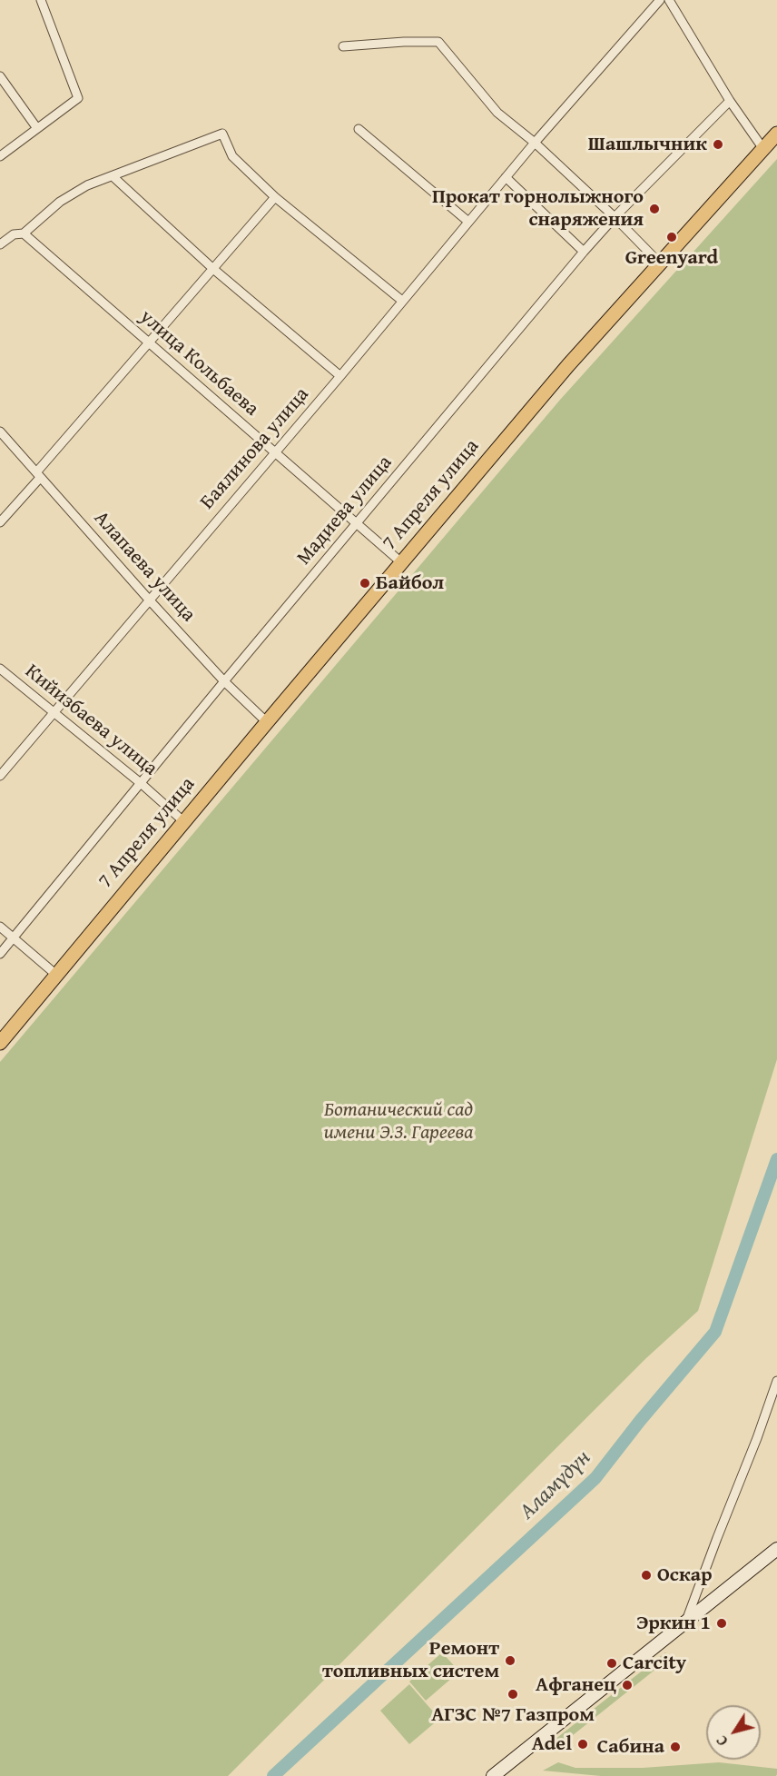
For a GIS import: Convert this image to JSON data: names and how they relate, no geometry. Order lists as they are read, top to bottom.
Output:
{
  "streets": {
    "main road": ["7 Апреля улица"],
    "street": [
      "улица Кольбаева",
      "Баялинова улица",
      "Мадиева улица",
      "Алапаева улица",
      "Кийизбаева улица"
    ]
  },
  "crossings": [
    ["улица Кольбаева", "Баялинова улица"],
    ["улица Кольбаева", "7 Апреля улица"],
    ["улица Кольбаева", "Мадиева улица"],
    ["Баялинова улица", "Алапаева улица"],
    ["Баялинова улица", "Кийизбаева улица"],
    ["7 Апреля улица", "Алапаева улица"],
    ["7 Апреля улица", "Кийизбаева улица"],
    ["Мадиева улица", "Алапаева улица"],
    ["Мадиева улица", "Кийизбаева улица"]
  ],
  "water": ["Аламүдүн"],
  "parks": ["Ботанический сад имени Э.З. Гареева"],
  "places": [
    "Шашлычник",
    "Прокат горнолыжного снаряжения",
    "Greenyard",
    "Байбол",
    "Оскар",
    "Эркин 1",
    "Ремонт топливных систем",
    "Carcity",
    "Афганец",
    "АГЗС №7 Газпром",
    "Adel",
    "Сабина"
  ],
  "north": "bottom left"
}
